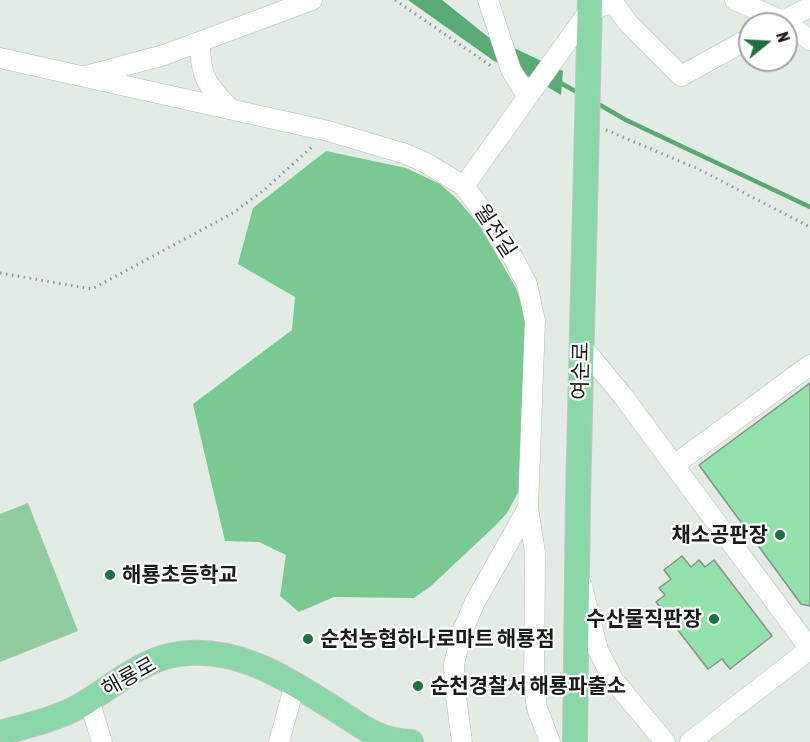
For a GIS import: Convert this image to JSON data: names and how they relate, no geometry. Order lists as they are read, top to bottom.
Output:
{
  "streets": {
    "main road": ["여순로", "해룡로"],
    "street": ["월전길"]
  },
  "places": [
    "채소공판장",
    "해룡초등학교",
    "수산물직판장",
    "순천농협하나로마트 해룡점",
    "순천경찰서 해룡파출소"
  ],
  "north": "right"
}
